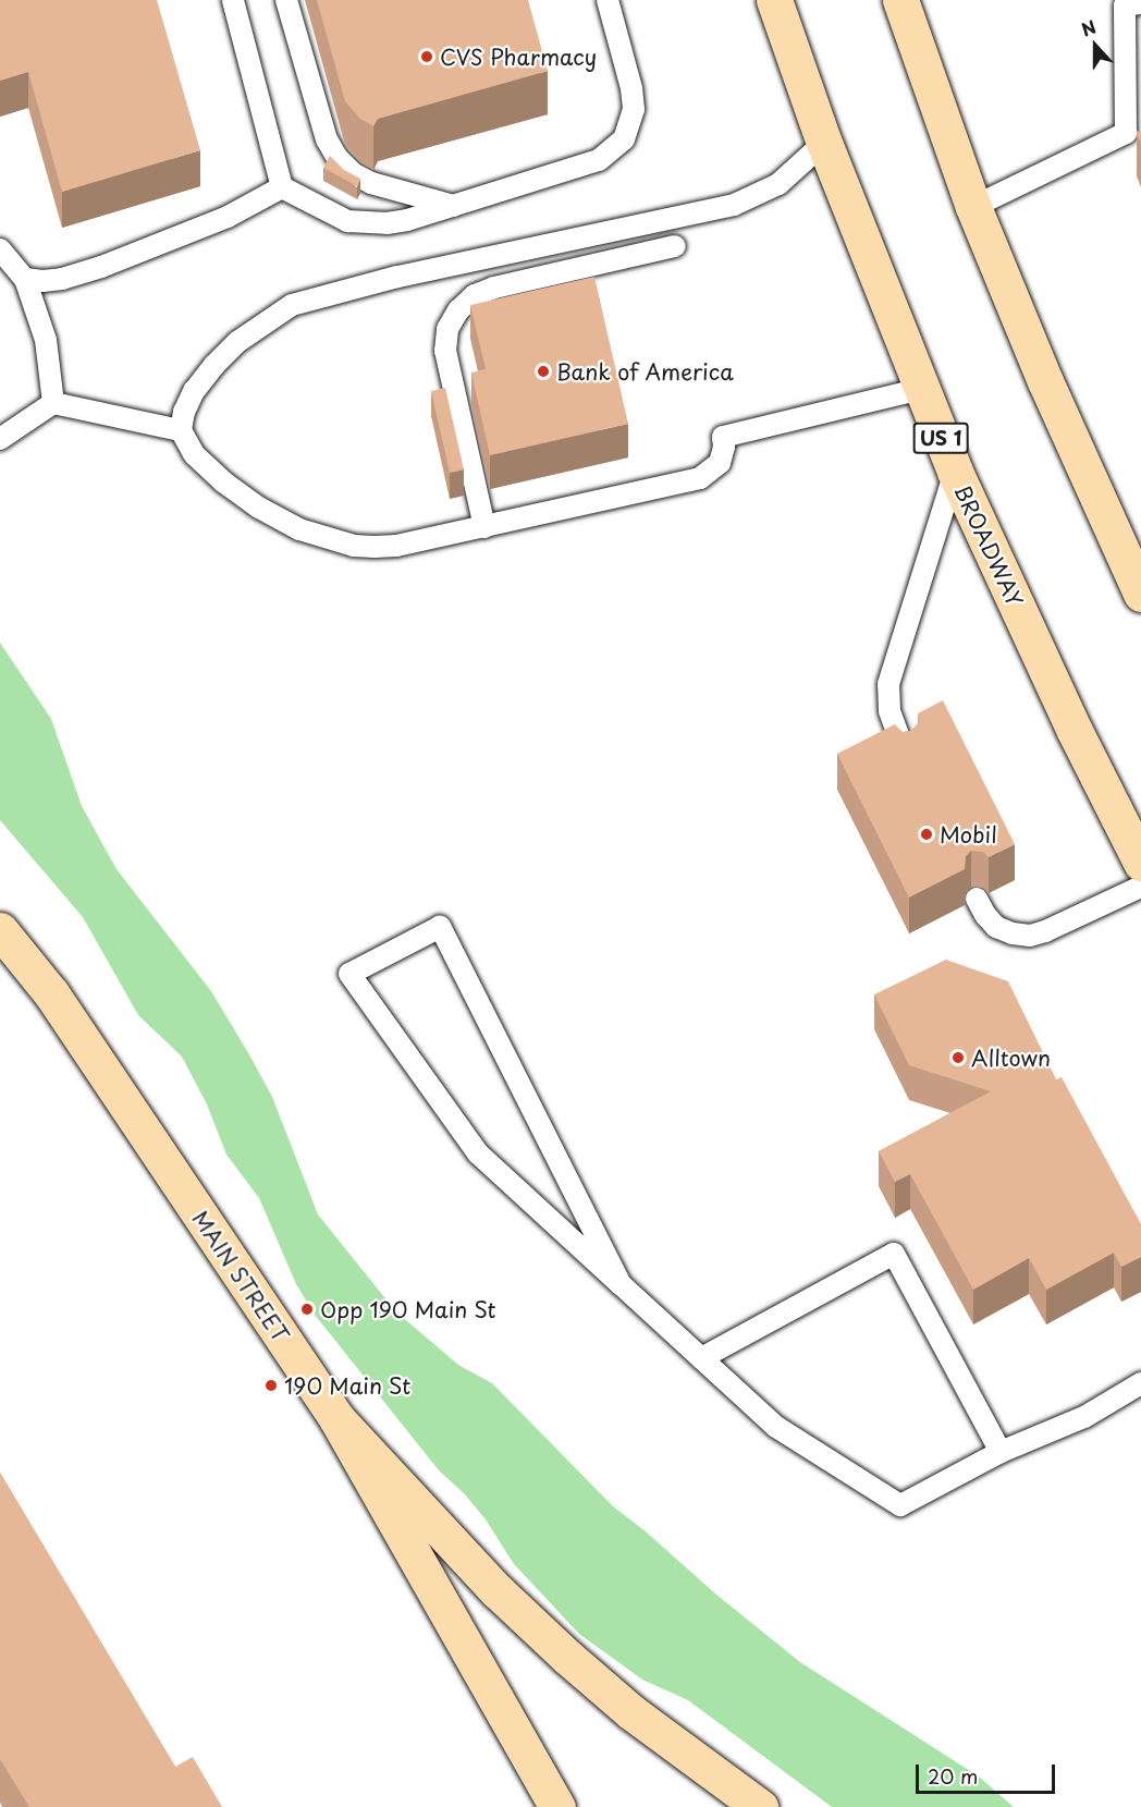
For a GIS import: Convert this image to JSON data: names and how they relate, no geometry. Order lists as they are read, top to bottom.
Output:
{
  "streets": {
    "main road": ["US 1", "BROADWAY", "MAIN STREET"]
  },
  "places": [
    "CVS Pharmacy",
    "Bank of America",
    "Mobil",
    "Alltown",
    "Opp 190 Main St",
    "190 Main St"
  ],
  "scale_bar": "20 m",
  "north": "top"
}
